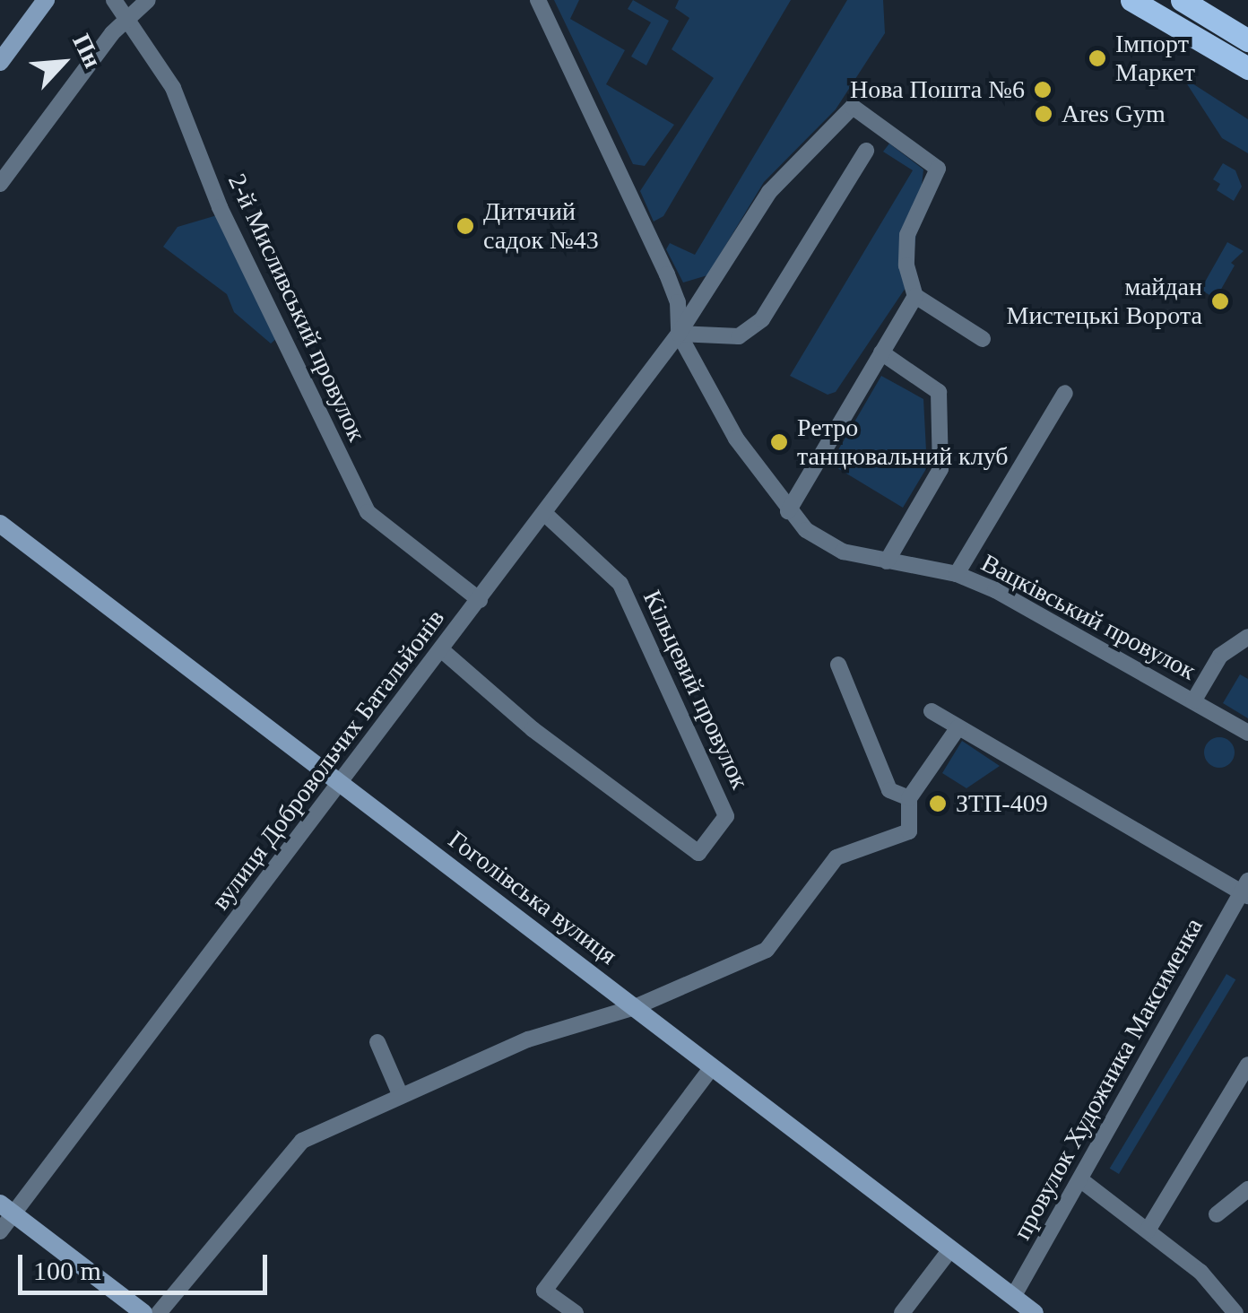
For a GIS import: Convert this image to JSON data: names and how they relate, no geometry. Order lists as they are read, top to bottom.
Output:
{
  "streets": {
    "street": [
      "2-й Мисливський провулок",
      "Вацківський провулок",
      "Кільцевий провулок",
      "вулиця Добровольчих Батальйонів",
      "Гоголівська вулиця",
      "провулок Художника Максименка"
    ]
  },
  "crossings": [
    ["2-й Мисливський провулок", "вулиця Добровольчих Батальйонів"],
    ["Вацківський провулок", "вулиця Добровольчих Батальйонів"],
    ["Кільцевий провулок", "вулиця Добровольчих Батальйонів"],
    ["вулиця Добровольчих Батальйонів", "Гоголівська вулиця"],
    ["Гоголівська вулиця", "провулок Художника Максименка"]
  ],
  "places": [
    "Імпорт Маркет",
    "Нова Пошта №6",
    "Ares Gym",
    "Дитячий садок №43",
    "майдан Мистецькі Ворота",
    "Ретро танцювальний клуб",
    "ЗТП-409"
  ],
  "scale_bar": "100 m",
  "north": "top right"
}
